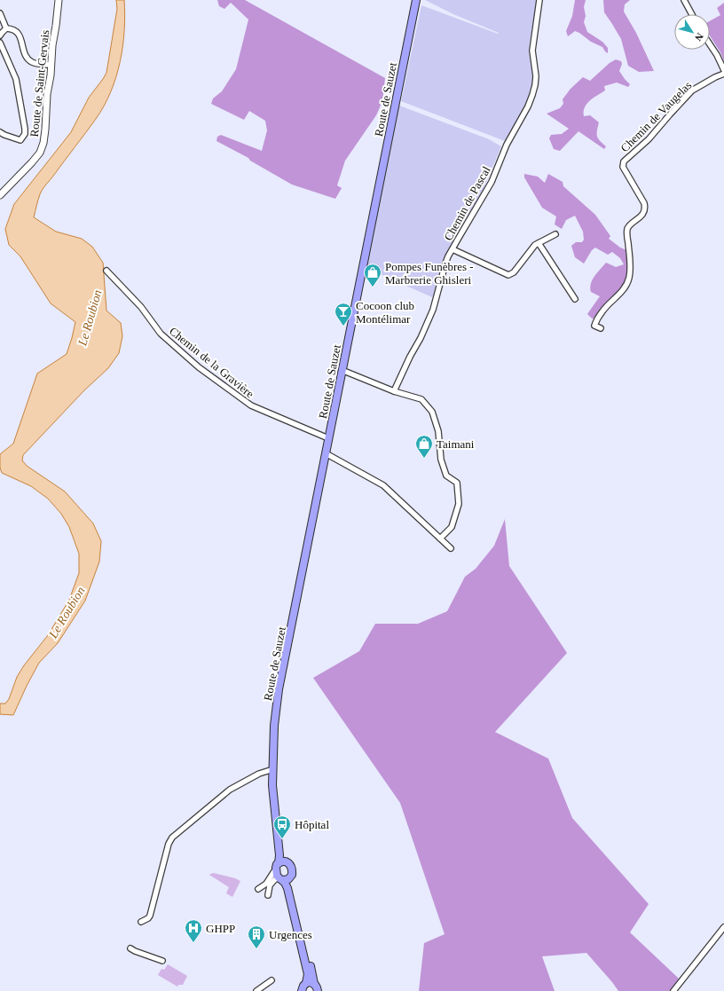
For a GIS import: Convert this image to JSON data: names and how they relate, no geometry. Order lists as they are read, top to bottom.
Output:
{
  "streets": {
    "main road": ["Route de Sauzet"],
    "street": [
      "Route de Saint-Gervais",
      "Chemin de Vaugelas",
      "Chemin de Pascal",
      "Chemin de la Gravière"
    ]
  },
  "crossings": [
    ["Route de Sauzet", "Chemin de la Gravière"]
  ],
  "water": ["Le Roubion"],
  "places": {
    "shop": ["Pompes Funèbres - Marbrerie Ghisleri", "Taimani"],
    "bar": ["Cocoon club Montélimar"],
    "bus stop": ["Hôpital"],
    "hospital": ["GHPP"],
    "building": ["Urgences"]
  },
  "north": "bottom right"
}
